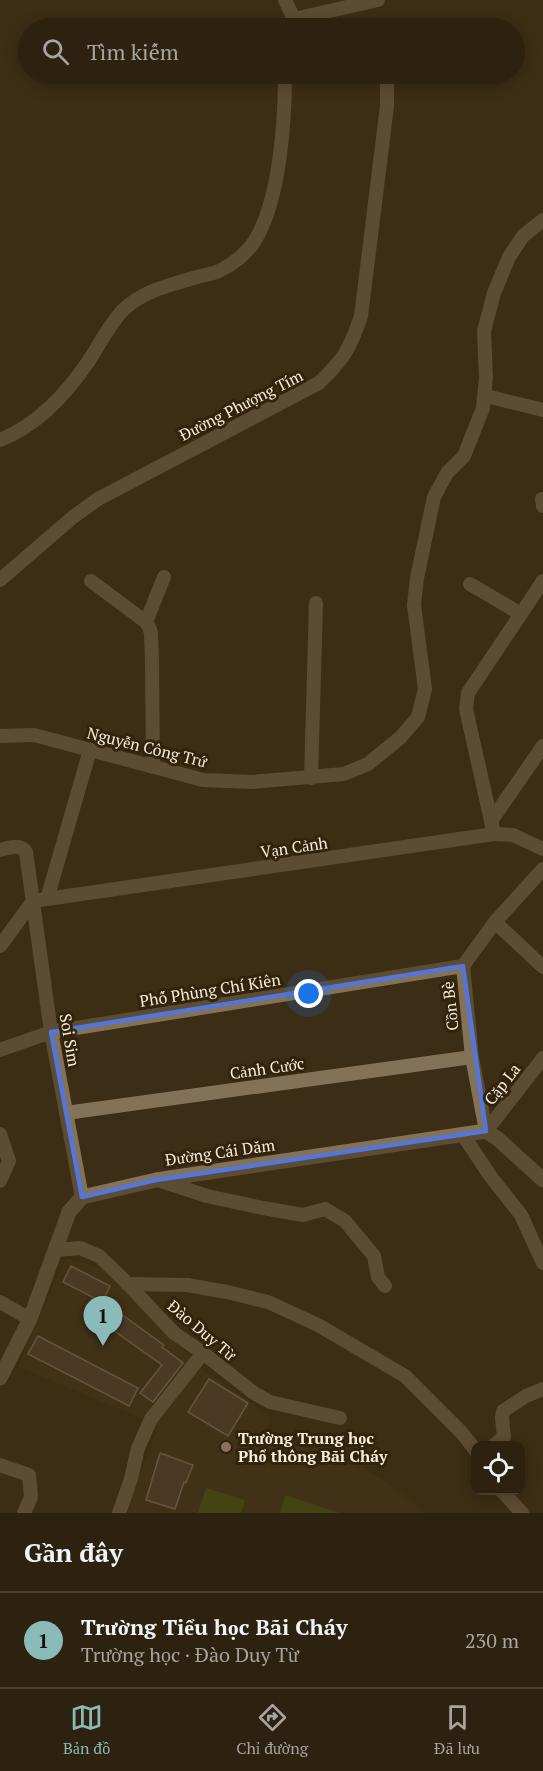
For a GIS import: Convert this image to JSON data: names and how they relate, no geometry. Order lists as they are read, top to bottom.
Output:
{
  "streets": {
    "street": [
      "Đường Phượng Tím",
      "Nguyễn Công Trứ",
      "Vạn Cảnh",
      "Phố Phùng Chí Kiên",
      "Cồn Bè",
      "Soi Sim",
      "Cảnh Cước",
      "Cặp La",
      "Đường Cái Dăm",
      "Đào Duy Từ"
    ]
  },
  "crossings": [
    ["Vạn Cảnh", "Soi Sim"],
    ["Phố Phùng Chí Kiên", "Cồn Bè"],
    ["Phố Phùng Chí Kiên", "Soi Sim"],
    ["Cồn Bè", "Cảnh Cước"],
    ["Cồn Bè", "Cặp La"],
    ["Cồn Bè", "Đường Cái Dăm"],
    ["Soi Sim", "Cảnh Cước"],
    ["Soi Sim", "Đường Cái Dăm"],
    ["Cặp La", "Đường Cái Dăm"]
  ],
  "places": ["Trường Trung học Phổ thông Bãi Cháy"],
  "page": {
    "search": "Tìm kiếm",
    "pins": "1",
    "heading": "Gần đây",
    "list": [
      {
        "mark": "1",
        "name": "Trường Tiểu học Bãi Cháy",
        "note": "Trường học · Đào Duy Từ",
        "value": "230 m"
      }
    ],
    "nav": ["Bản đồ", "Chỉ đường", "Đã lưu"]
  }
}
